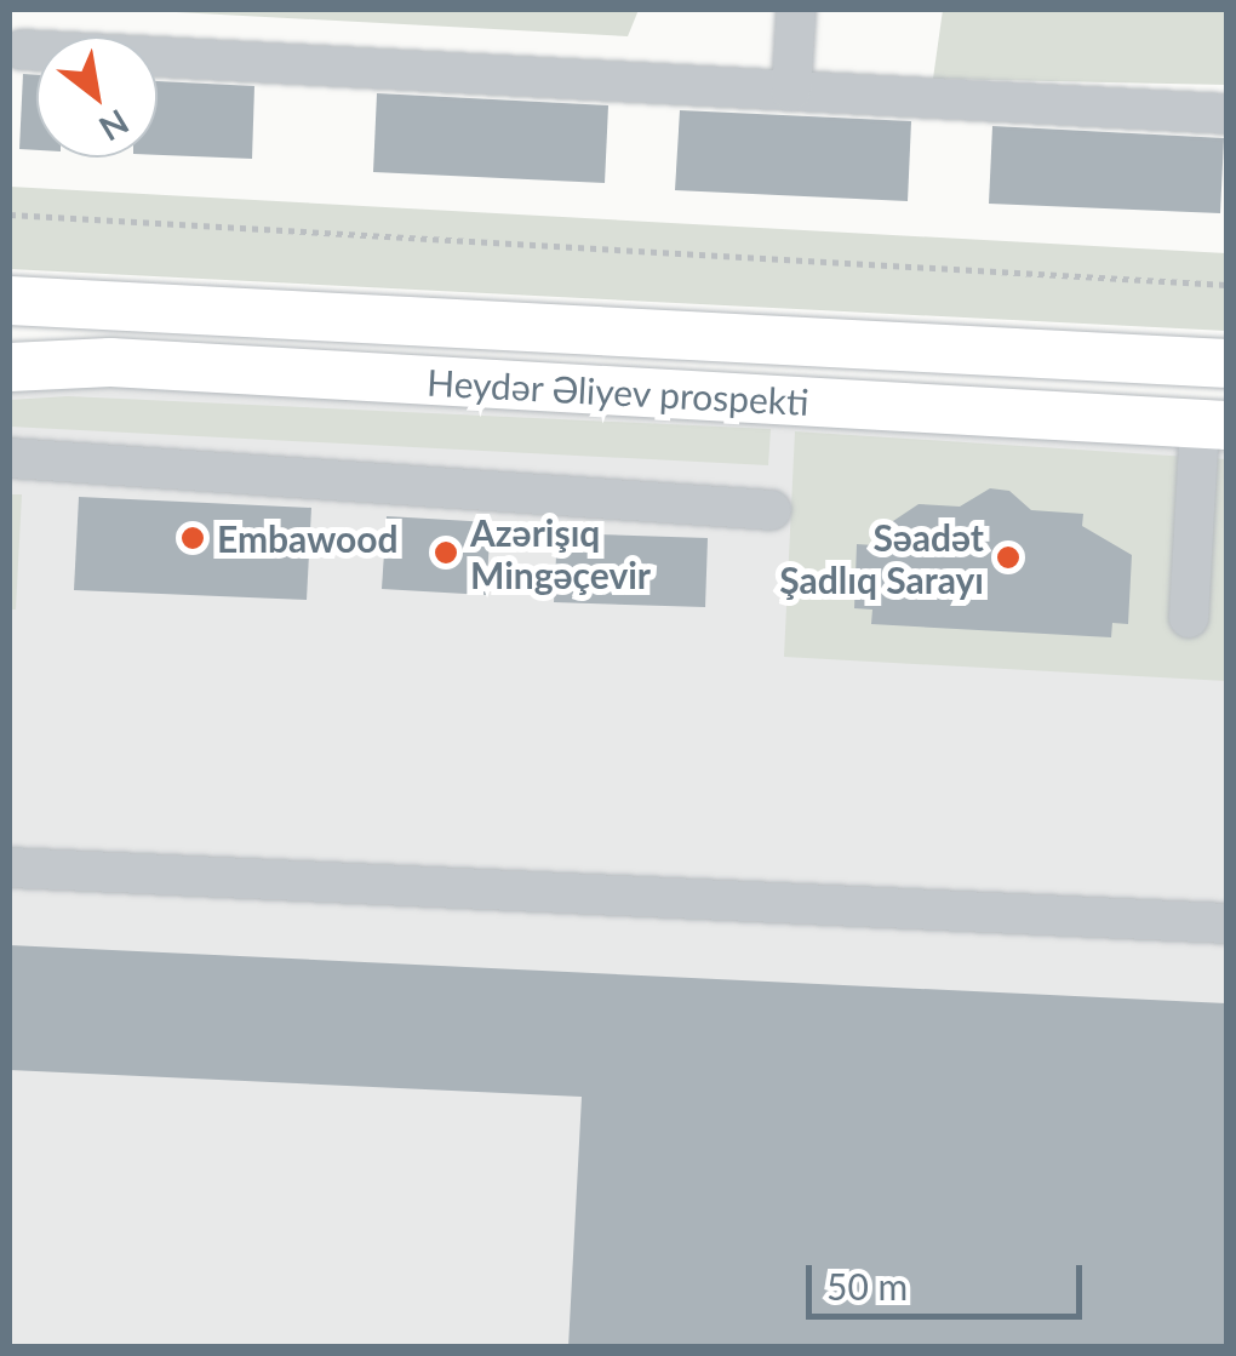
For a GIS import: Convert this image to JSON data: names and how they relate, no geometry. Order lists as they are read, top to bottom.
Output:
{
  "streets": {
    "main road": ["Heydər Əliyev prospekti"]
  },
  "places": ["Embawood", "Azərişıq Mingəçevir", "Səadət Şadlıq Sarayı"],
  "scale_bar": "50 m",
  "north": "bottom right"
}
